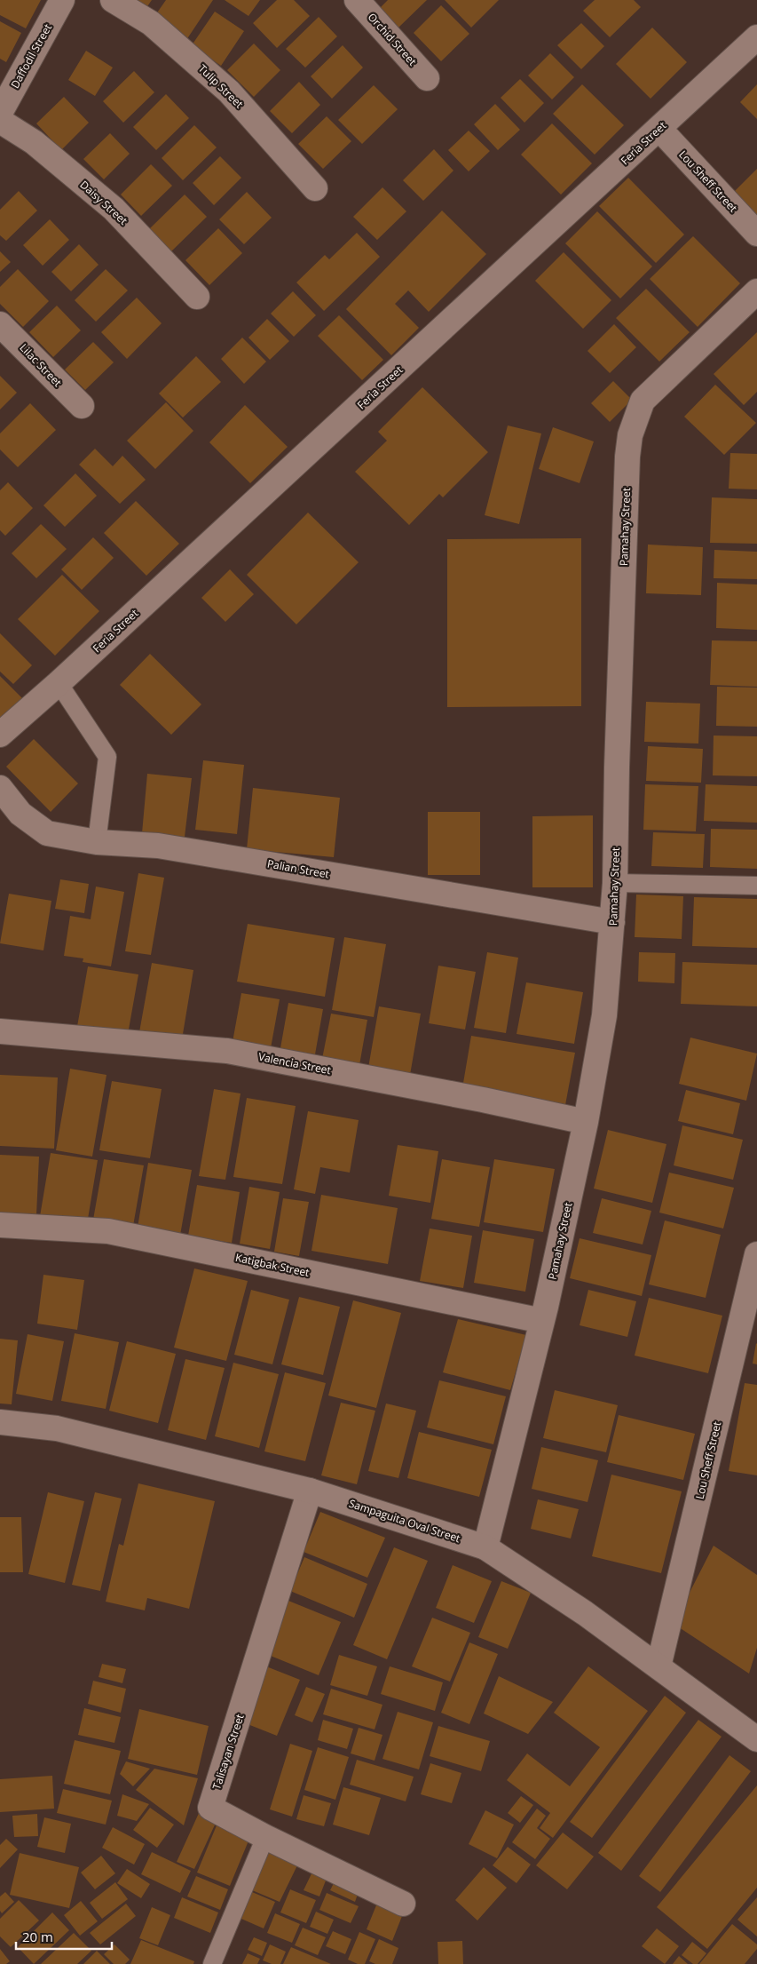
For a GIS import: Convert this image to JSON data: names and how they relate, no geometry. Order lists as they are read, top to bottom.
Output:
{
  "streets": {
    "street": [
      "Orchid Street",
      "Daffodil Street",
      "Tulip Street",
      "Feria Street",
      "Lou Sheff Street",
      "Daisy Street",
      "Lilac Street",
      "Pamahay Street",
      "Palian Street",
      "Valencia Street",
      "Katigbak Street",
      "Sampaguita Oval Street",
      "Talisayan Street"
    ]
  },
  "crossings": [
    ["Feria Street", "Lou Sheff Street"],
    ["Lou Sheff Street", "Sampaguita Oval Street"],
    ["Pamahay Street", "Palian Street"],
    ["Pamahay Street", "Valencia Street"],
    ["Pamahay Street", "Katigbak Street"],
    ["Pamahay Street", "Sampaguita Oval Street"],
    ["Sampaguita Oval Street", "Talisayan Street"]
  ],
  "scale_bar": "20 m"
}
